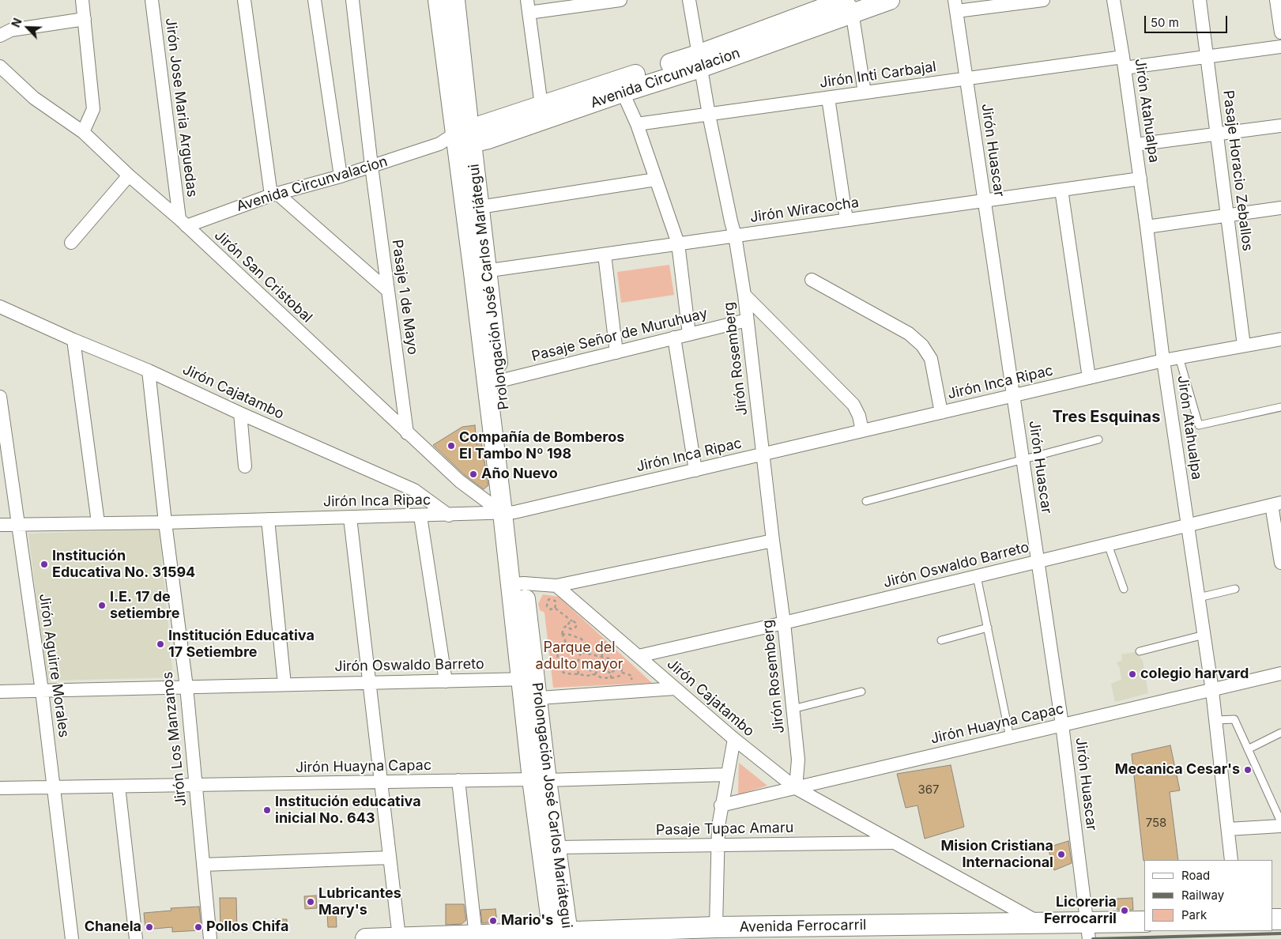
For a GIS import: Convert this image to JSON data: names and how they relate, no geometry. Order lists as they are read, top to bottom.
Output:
{
  "streets": {
    "main road": ["Avenida Circunvalacion", "Prolongación José Carlos Mariátegui", "Avenida Ferrocarril"],
    "street": [
      "Jirón Inti Carbajal",
      "Jirón Jose Maria Arguedas",
      "Jirón Atahualpa",
      "Jirón Huascar",
      "Pasaje Horacio Zeballos",
      "Jirón Wiracocha",
      "Jirón San Cristobal",
      "Pasaje 1 de Mayo",
      "Pasaje Señor de Muruhuay",
      "Jirón Rosemberg",
      "Jirón Inca Ripac",
      "Jirón Cajatambo",
      "Jirón Oswaldo Barreto",
      "Jirón Aguirre Morales",
      "Jirón Huayna Capac",
      "Jirón Los Manzanos",
      "Pasaje Tupac Amaru"
    ]
  },
  "crossings": [
    ["Jirón Inti Carbajal", "Jirón Atahualpa"],
    ["Jirón Inti Carbajal", "Jirón Huascar"],
    ["Jirón Inti Carbajal", "Pasaje Horacio Zeballos"],
    ["Jirón Inti Carbajal", "Jirón Rosemberg"],
    ["Avenida Circunvalacion", "Jirón Jose Maria Arguedas"],
    ["Avenida Circunvalacion", "Jirón San Cristobal"],
    ["Avenida Circunvalacion", "Prolongación José Carlos Mariátegui"],
    ["Avenida Circunvalacion", "Pasaje 1 de Mayo"],
    ["Avenida Circunvalacion", "Jirón Rosemberg"],
    ["Jirón Jose Maria Arguedas", "Jirón San Cristobal"],
    ["Jirón Atahualpa", "Jirón Wiracocha"],
    ["Jirón Atahualpa", "Jirón Inca Ripac"],
    ["Jirón Atahualpa", "Jirón Oswaldo Barreto"],
    ["Jirón Atahualpa", "Jirón Huayna Capac"],
    ["Jirón Huascar", "Jirón Wiracocha"],
    ["Jirón Huascar", "Jirón Inca Ripac"],
    ["Jirón Huascar", "Jirón Oswaldo Barreto"],
    ["Jirón Huascar", "Jirón Huayna Capac"],
    ["Jirón Huascar", "Avenida Ferrocarril"],
    ["Pasaje Horacio Zeballos", "Jirón Inca Ripac"],
    ["Jirón Wiracocha", "Prolongación José Carlos Mariátegui"],
    ["Jirón Wiracocha", "Jirón Rosemberg"],
    ["Jirón San Cristobal", "Prolongación José Carlos Mariátegui"],
    ["Jirón San Cristobal", "Pasaje 1 de Mayo"],
    ["Jirón San Cristobal", "Jirón Inca Ripac"],
    ["Prolongación José Carlos Mariátegui", "Pasaje Señor de Muruhuay"],
    ["Prolongación José Carlos Mariátegui", "Jirón Inca Ripac"],
    ["Prolongación José Carlos Mariátegui", "Jirón Oswaldo Barreto"],
    ["Prolongación José Carlos Mariátegui", "Jirón Huayna Capac"],
    ["Prolongación José Carlos Mariátegui", "Pasaje Tupac Amaru"],
    ["Prolongación José Carlos Mariátegui", "Avenida Ferrocarril"],
    ["Pasaje Señor de Muruhuay", "Jirón Rosemberg"],
    ["Jirón Rosemberg", "Jirón Inca Ripac"],
    ["Jirón Rosemberg", "Jirón Cajatambo"],
    ["Jirón Rosemberg", "Jirón Oswaldo Barreto"],
    ["Jirón Rosemberg", "Jirón Huayna Capac"],
    ["Jirón Inca Ripac", "Jirón Cajatambo"],
    ["Jirón Inca Ripac", "Jirón Aguirre Morales"],
    ["Jirón Inca Ripac", "Jirón Los Manzanos"],
    ["Jirón Cajatambo", "Jirón Oswaldo Barreto"],
    ["Jirón Cajatambo", "Jirón Huayna Capac"],
    ["Jirón Cajatambo", "Jirón Los Manzanos"],
    ["Jirón Cajatambo", "Pasaje Tupac Amaru"],
    ["Jirón Cajatambo", "Avenida Ferrocarril"],
    ["Jirón Oswaldo Barreto", "Jirón Aguirre Morales"],
    ["Jirón Oswaldo Barreto", "Jirón Los Manzanos"],
    ["Jirón Aguirre Morales", "Jirón Huayna Capac"],
    ["Jirón Huayna Capac", "Jirón Los Manzanos"]
  ],
  "districts": ["Tres Esquinas"],
  "parks": ["Parque del adulto mayor"],
  "places": [
    "Compañía de Bomberos El Tambo Nº 198",
    "Año Nuevo",
    "Institución Educativa No. 31594",
    "I.E. 17 de setiembre",
    "Institución Educativa 17 Setiembre",
    "colegio harvard",
    "Mecanica Cesar's",
    "Institución educativa inicial No. 643",
    "Mision Cristiana Internacional",
    "Lubricantes Mary's",
    "Licoreria Ferrocarril",
    "Mario's",
    "Chanela",
    "Pollos Chifa"
  ],
  "house_numbers": ["367", "758"],
  "legend": ["Road", "Railway", "Park"],
  "scale_bar": "50 m",
  "north": "top left"
}
